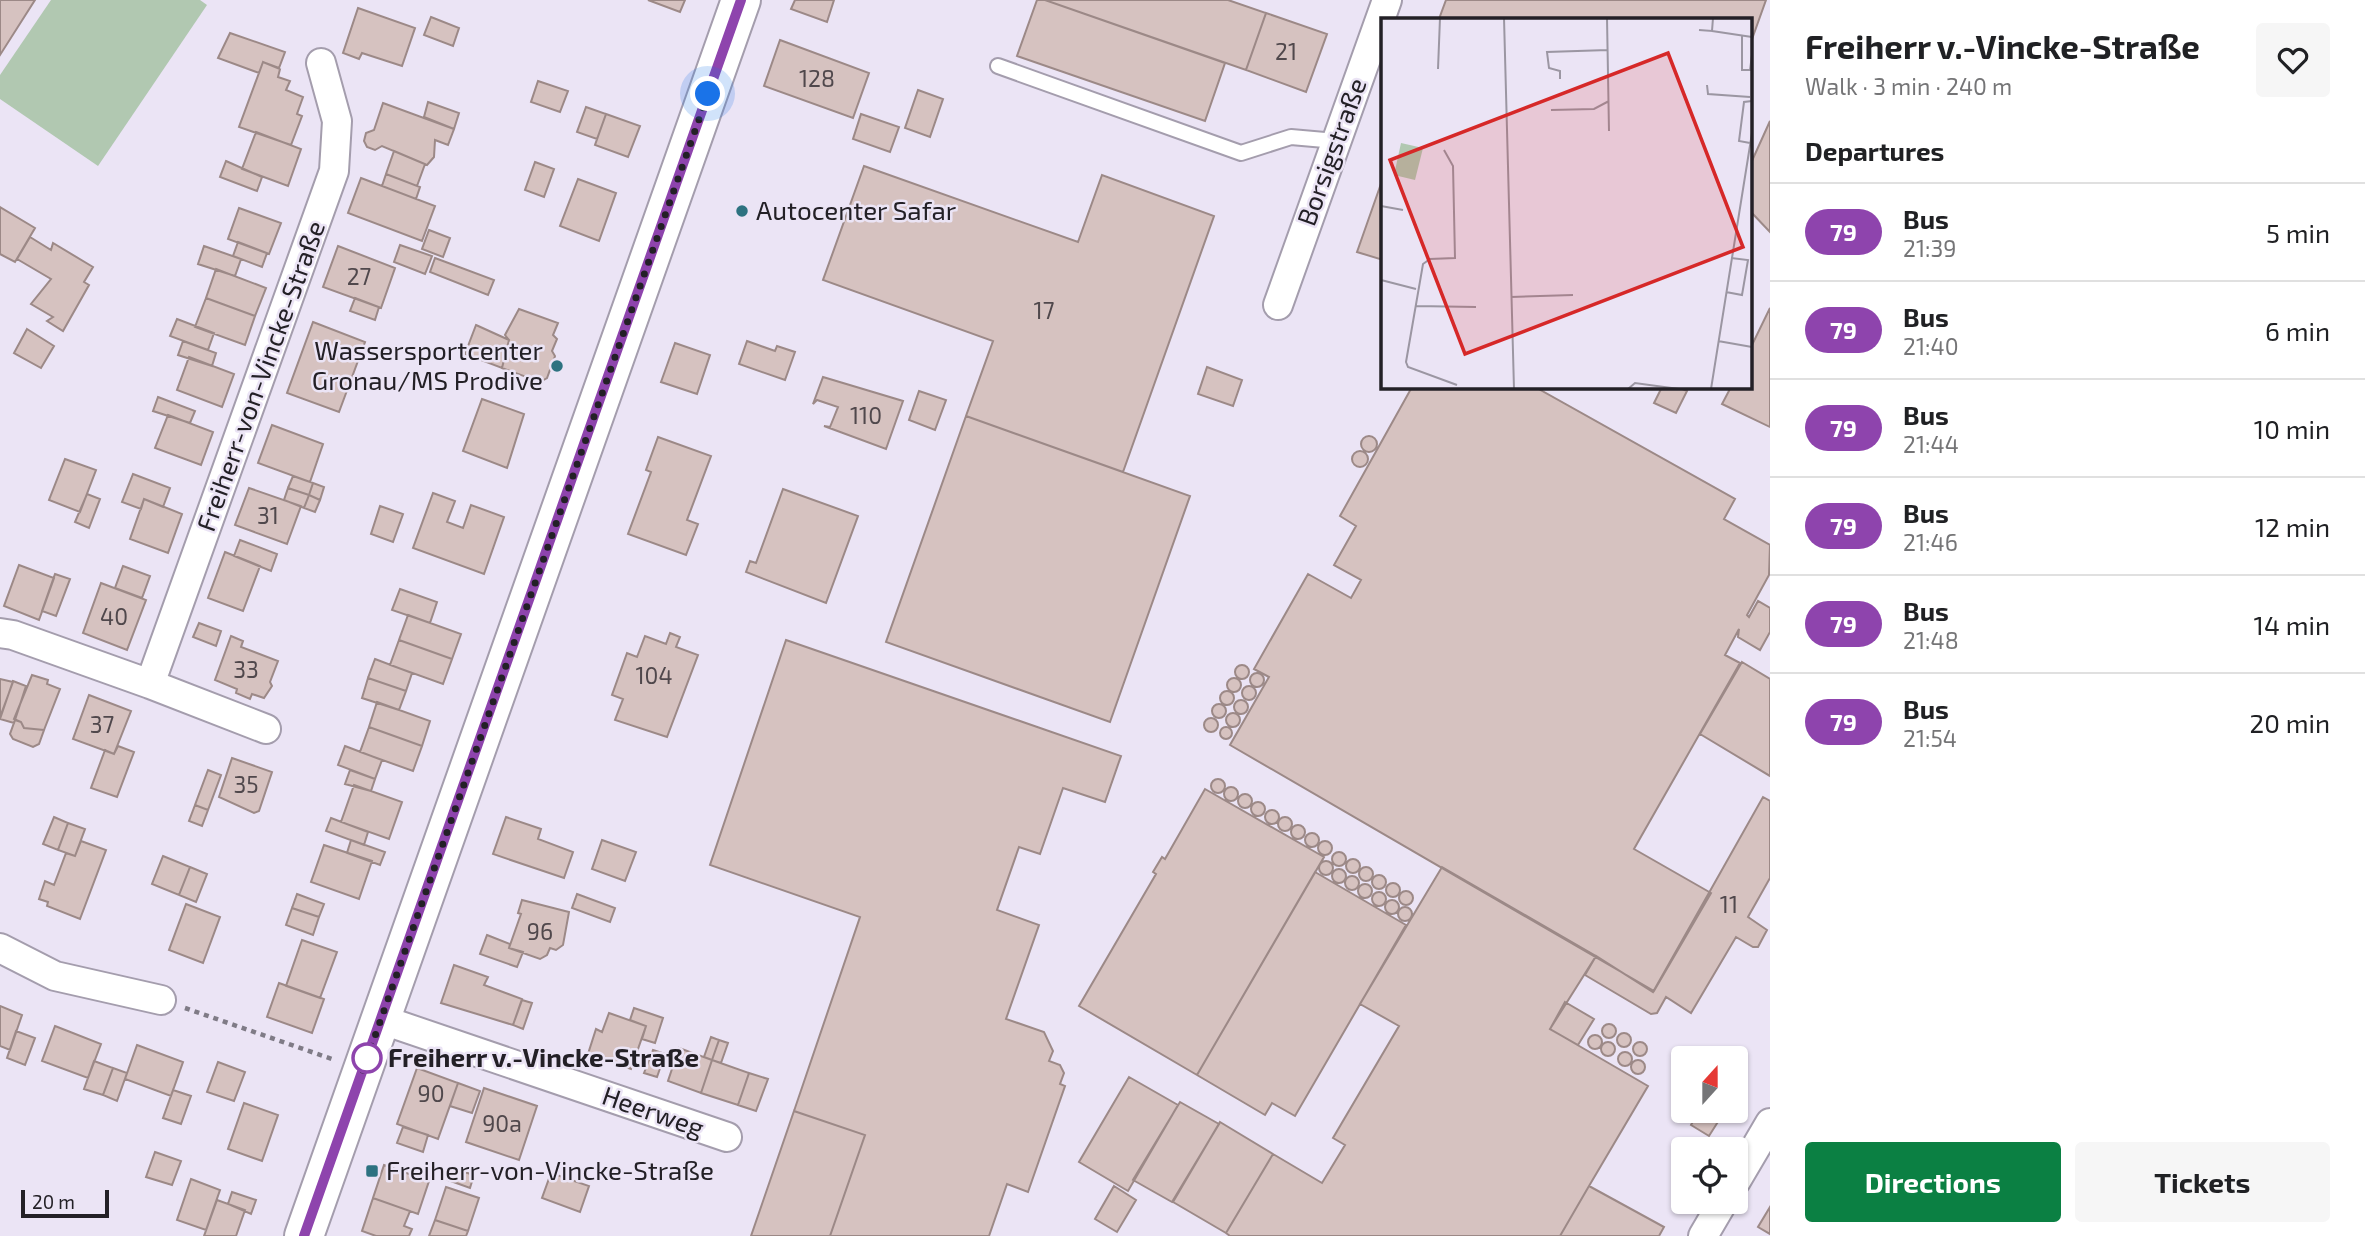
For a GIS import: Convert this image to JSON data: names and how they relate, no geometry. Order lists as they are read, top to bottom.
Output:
{
  "streets": {
    "street": ["Borsigstraße", "Freiherr-von-Vincke-Straße", "Heerweg"]
  },
  "places": {
    "other": ["Autocenter Safar", "Wassersportcenter Gronau/MS Prodive", "Freiherr v.-Vincke-Straße"],
    "transit": ["Freiherr-von-Vincke-Straße"]
  },
  "lines": ["bus line 79"],
  "house_numbers": [
    "21",
    "128",
    "27",
    "17",
    "110",
    "31",
    "40",
    "33",
    "104",
    "37",
    "35",
    "11",
    "96",
    "90",
    "90a"
  ],
  "scale_bar": "20 m",
  "north": "top",
  "page": {
    "heading": [
      ["Freiherr v.-Vincke-Straße", "Walk · 3 min · 240 m"],
      "Departures"
    ],
    "list": [
      {
        "mark": "79",
        "name": "Bus",
        "note": "21:39",
        "value": "5 min"
      },
      {
        "mark": "79",
        "name": "Bus",
        "note": "21:40",
        "value": "6 min"
      },
      {
        "mark": "79",
        "name": "Bus",
        "note": "21:44",
        "value": "10 min"
      },
      {
        "mark": "79",
        "name": "Bus",
        "note": "21:46",
        "value": "12 min"
      },
      {
        "mark": "79",
        "name": "Bus",
        "note": "21:48",
        "value": "14 min"
      },
      {
        "mark": "79",
        "name": "Bus",
        "note": "21:54",
        "value": "20 min"
      }
    ],
    "buttons": ["Directions", "Tickets"],
    "scale": "20 m"
  }
}
